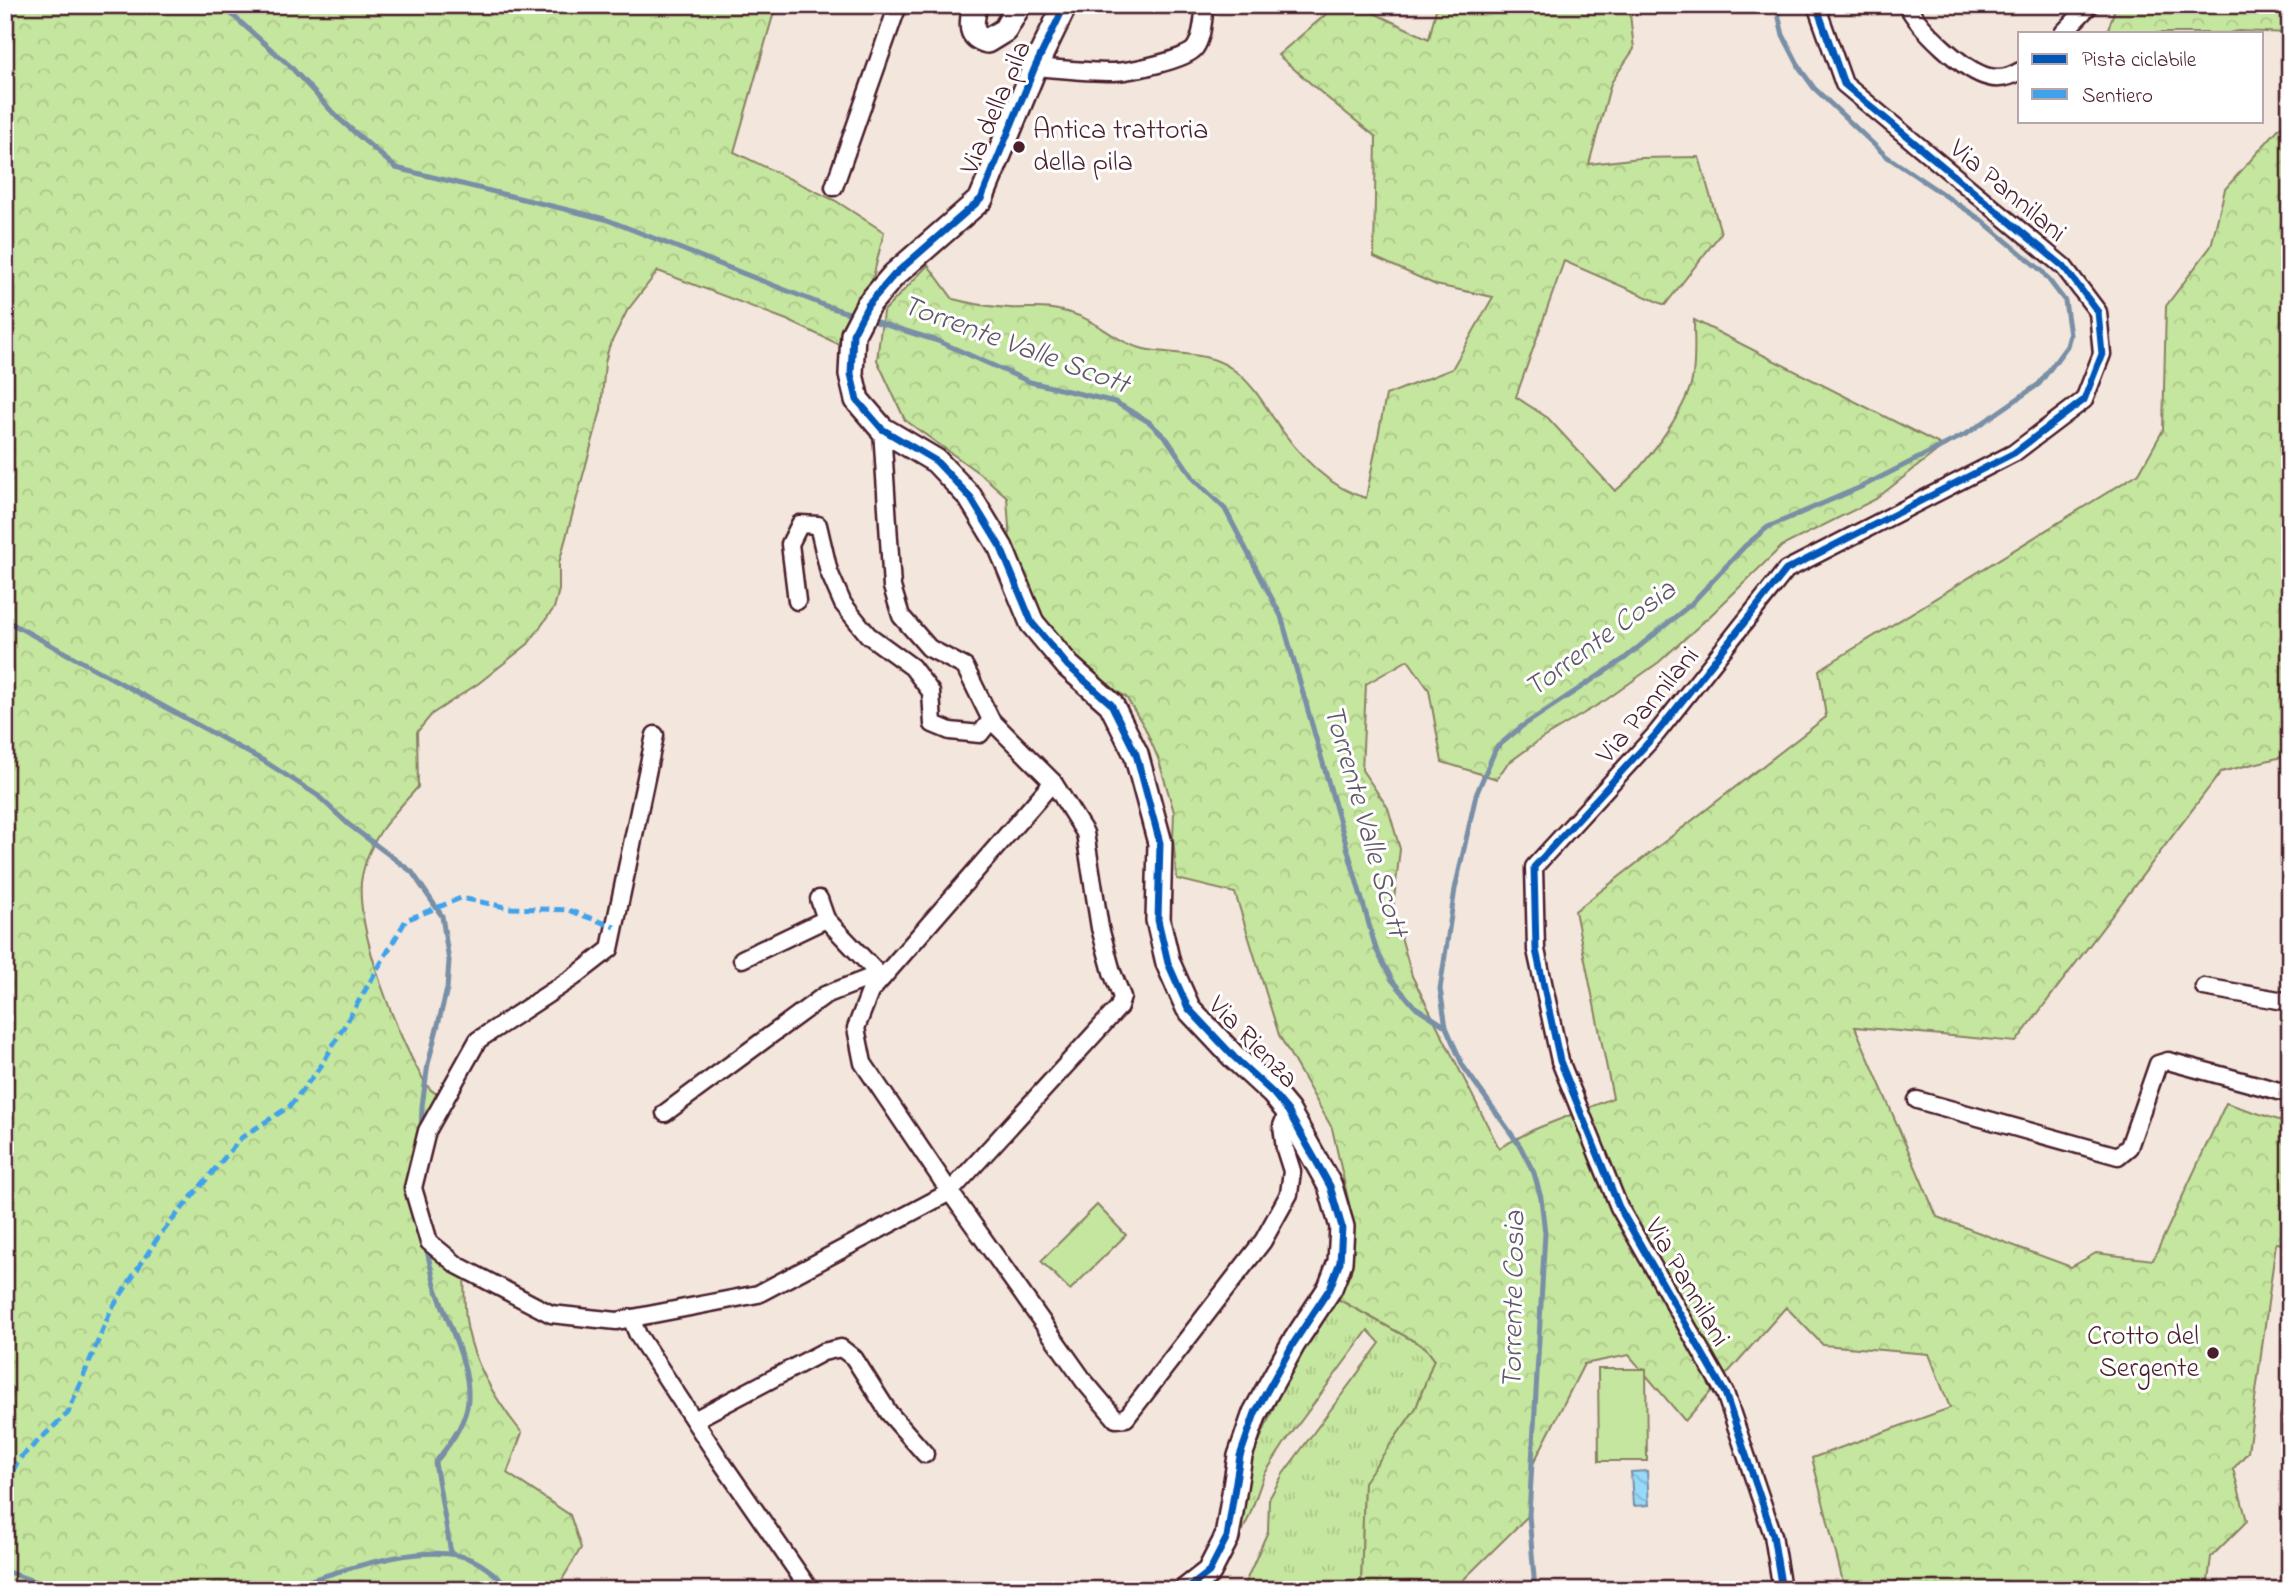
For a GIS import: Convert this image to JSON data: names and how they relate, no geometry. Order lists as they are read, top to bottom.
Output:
{
  "streets": {
    "street": ["Via della pila", "Via Pannilani", "Via Rienza"]
  },
  "crossings": [
    ["Via della pila", "Via Rienza"]
  ],
  "water": ["Torrente Valle Scott", "Torrente Cosia"],
  "places": ["Antica trattoria della pila", "Crotto del Sergente"],
  "legend": ["Pista ciclabile", "Sentiero"]
}
